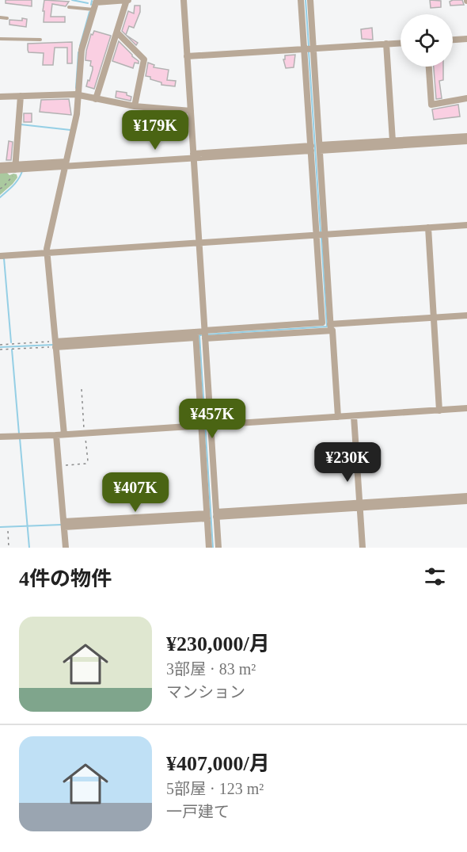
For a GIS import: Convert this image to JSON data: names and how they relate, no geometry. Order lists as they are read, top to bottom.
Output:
{
  "page": {
    "price": [
      "¥179K",
      "¥457K",
      "¥230K",
      "¥407K"
    ],
    "heading": "4件の物件",
    "list": [
      {
        "name": "¥230,000/月",
        "note": "3部屋 · 83 m² · マンション"
      },
      {
        "name": "¥407,000/月",
        "note": "5部屋 · 123 m² · 一戸建て"
      }
    ]
  }
}
